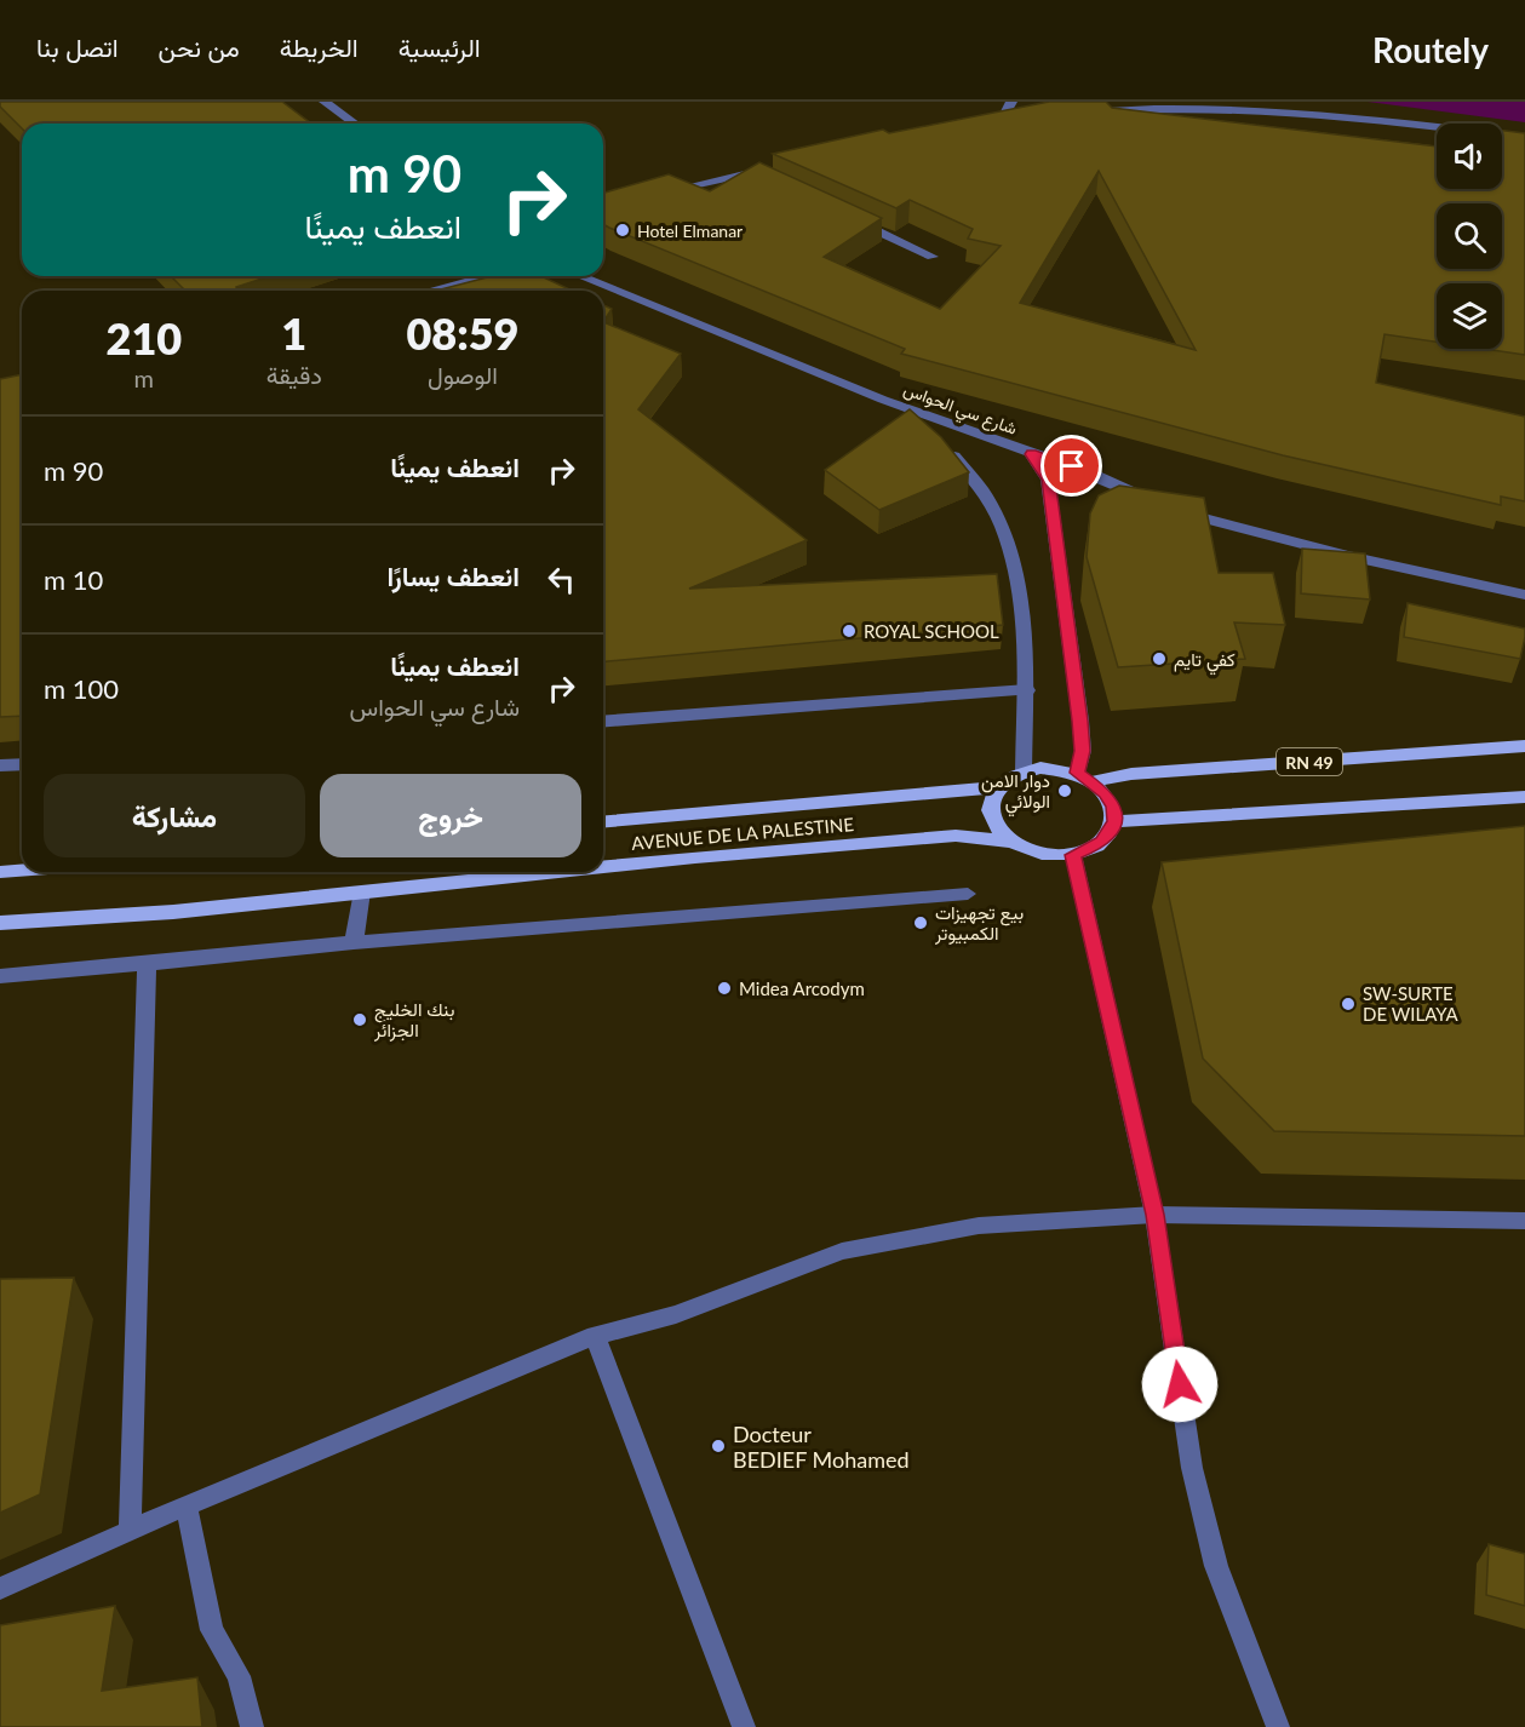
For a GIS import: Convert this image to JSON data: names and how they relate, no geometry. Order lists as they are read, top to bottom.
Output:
{
  "streets": {
    "main road": ["RN 49", "AVENUE DE LA PALESTINE"],
    "street": ["شارع سي الحواس"]
  },
  "crossings": [
    ["RN 49", "AVENUE DE LA PALESTINE"]
  ],
  "places": [
    "Hotel Elmanar",
    "ROYAL SCHOOL",
    "كفي تايم",
    "دوار الامن الولائي",
    "بيع تجهيزات الكمبيوتر",
    "Midea Arcodym",
    "SW-SURTE DE WILAYA",
    "بنك الخليج الجزائر",
    "Docteur BEDIEF Mohamed"
  ],
  "page": {
    "header": "Routely",
    "nav": [
      "الرئيسية",
      "الخريطة",
      "من نحن",
      "اتصل بنا"
    ],
    "turn": ["90 m", "انعطف يمينًا"],
    "eta": [
      "08:59",
      "الوصول",
      "1",
      "دقيقة",
      "210",
      "m"
    ],
    "list": [
      {
        "name": "انعطف يمينًا",
        "value": "90 m"
      },
      {
        "name": "انعطف يسارًا",
        "value": "10 m"
      },
      {
        "name": "انعطف يمينًا",
        "note": "شارع سي الحواس",
        "value": "100 m"
      }
    ],
    "buttons": ["خروج", "مشاركة"]
  }
}
